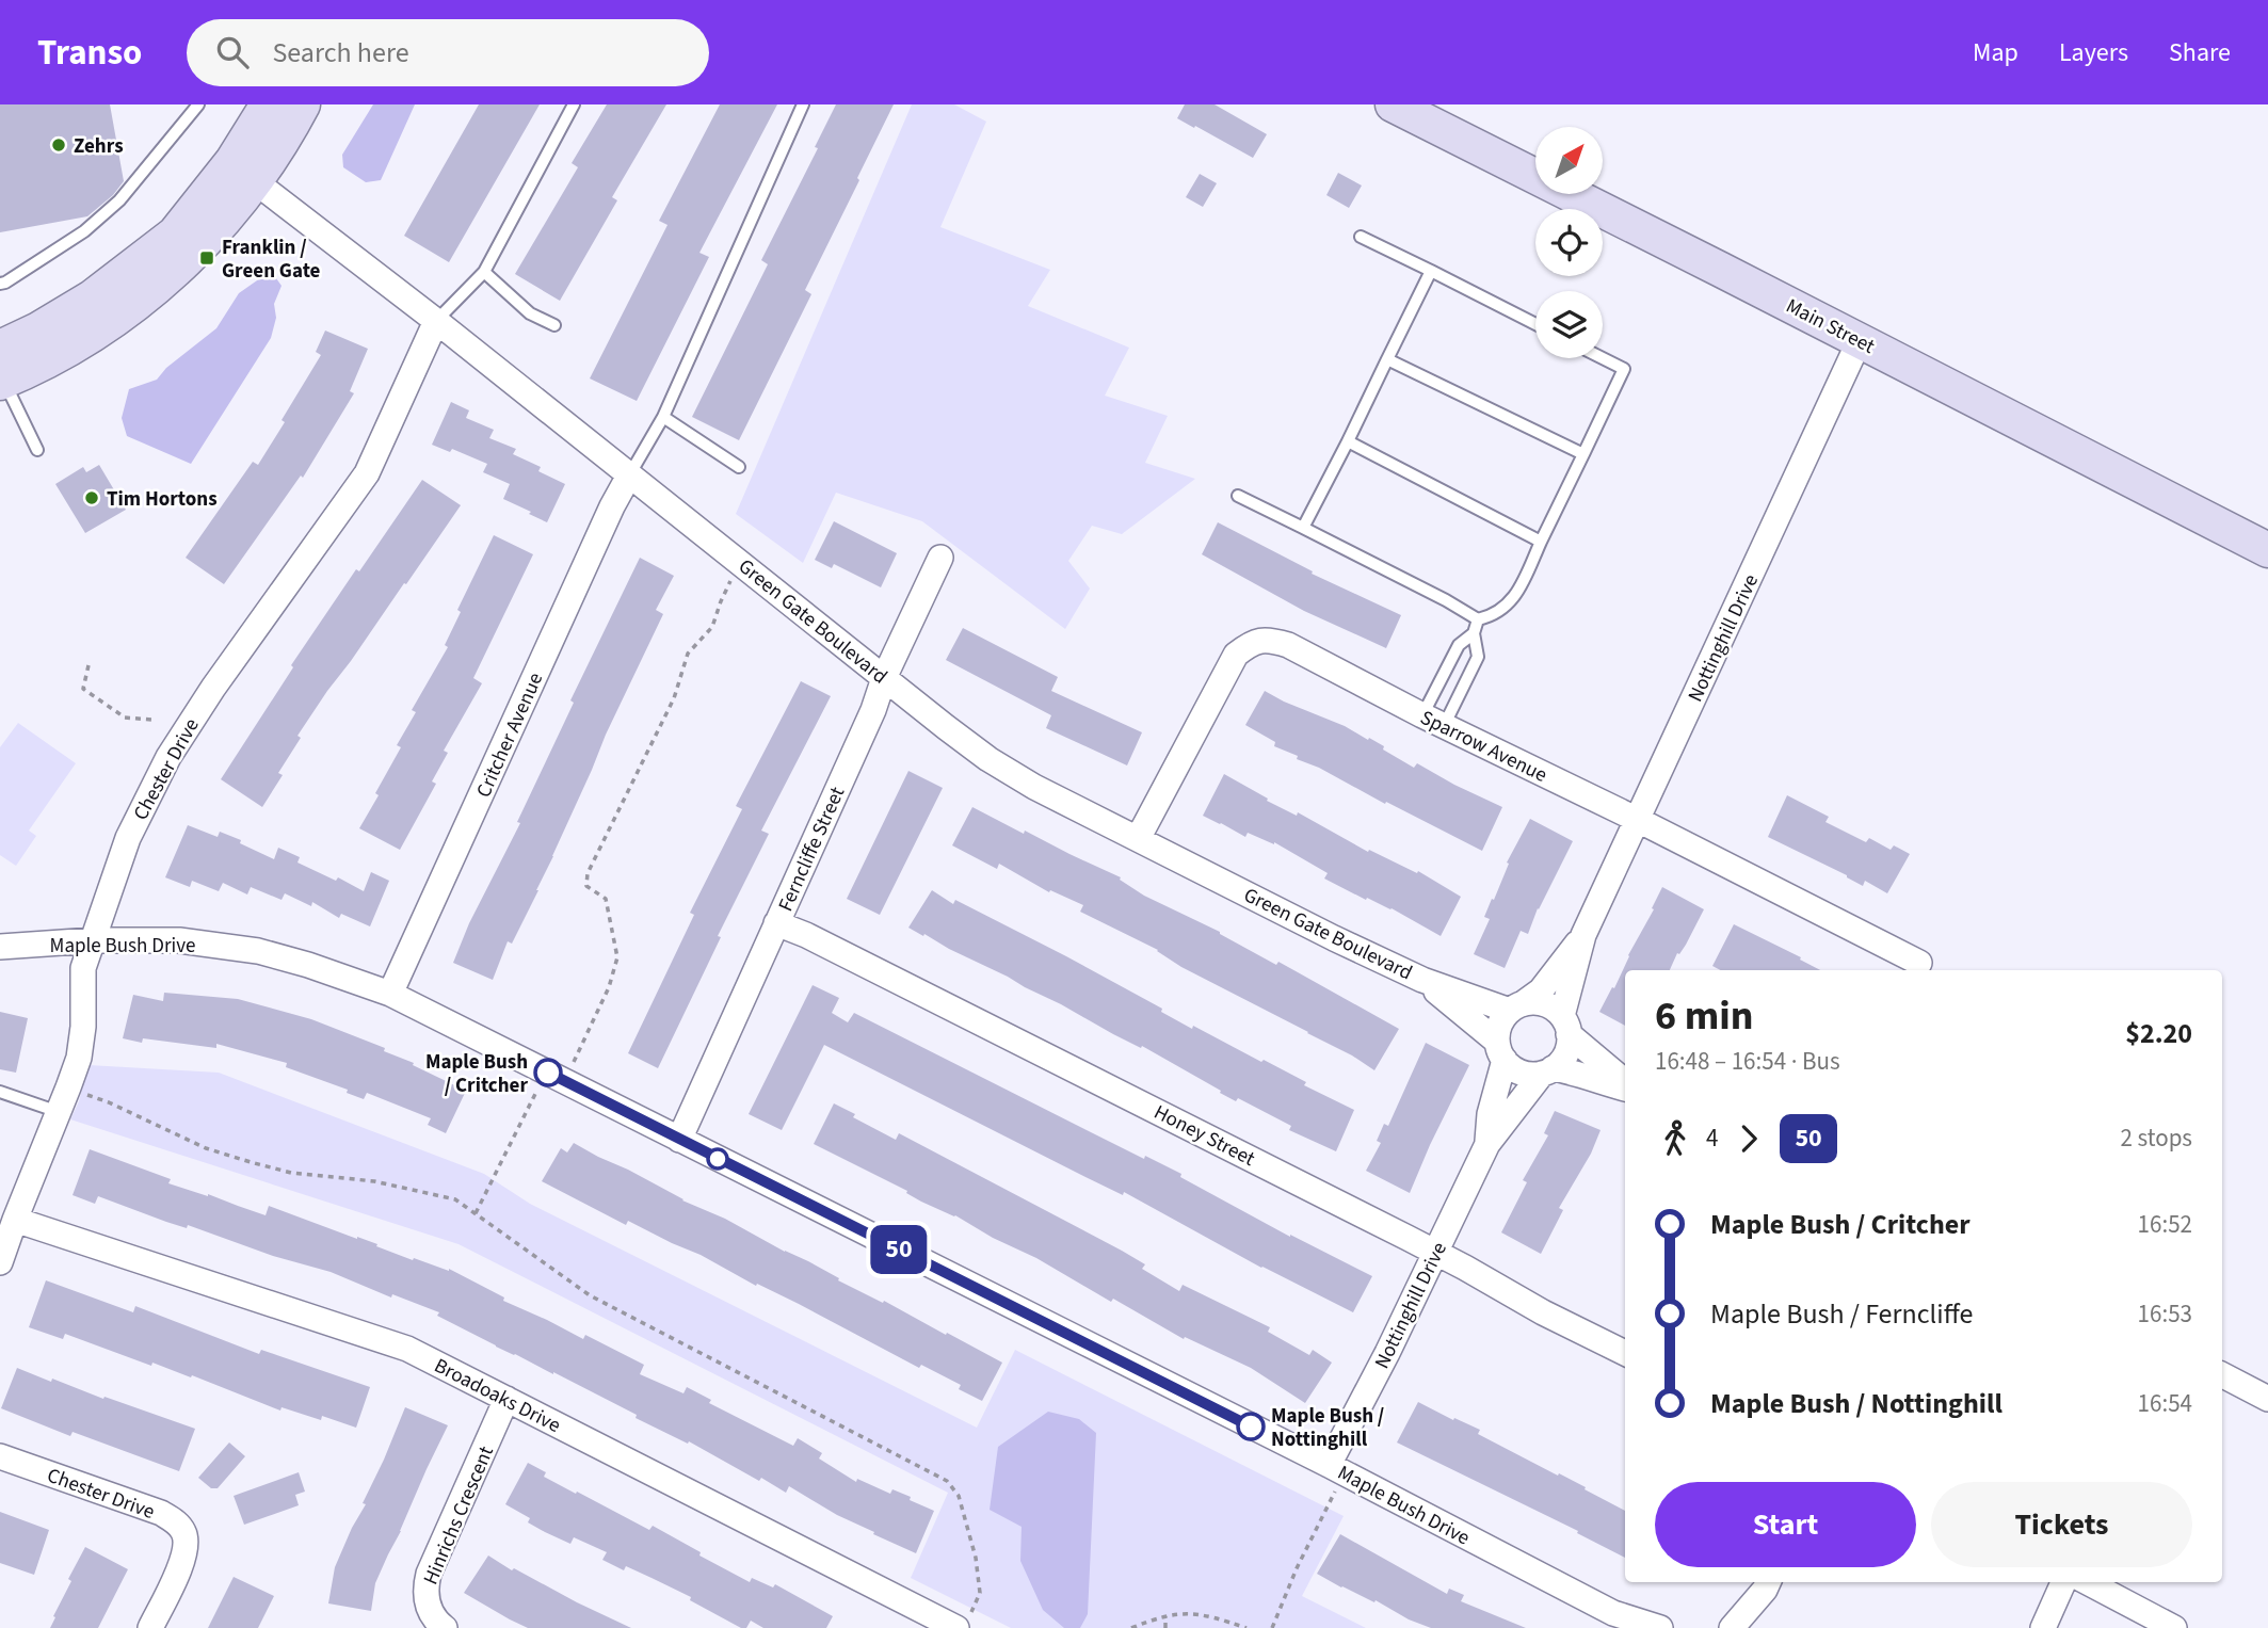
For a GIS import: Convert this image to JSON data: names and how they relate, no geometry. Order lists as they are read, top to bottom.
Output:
{
  "streets": {
    "main road": ["Main Street"],
    "street": [
      "Green Gate Boulevard",
      "Nottinghill Drive",
      "Critcher Avenue",
      "Sparrow Avenue",
      "Chester Drive",
      "Ferncliffe Street",
      "Maple Bush Drive",
      "Honey Street",
      "Broadoaks Drive",
      "Hinrichs Crescent"
    ]
  },
  "crossings": [
    ["Main Street", "Nottinghill Drive"],
    ["Green Gate Boulevard", "Nottinghill Drive"],
    ["Green Gate Boulevard", "Critcher Avenue"],
    ["Green Gate Boulevard", "Sparrow Avenue"],
    ["Green Gate Boulevard", "Chester Drive"],
    ["Green Gate Boulevard", "Ferncliffe Street"],
    ["Nottinghill Drive", "Sparrow Avenue"],
    ["Nottinghill Drive", "Maple Bush Drive"],
    ["Nottinghill Drive", "Honey Street"],
    ["Critcher Avenue", "Maple Bush Drive"],
    ["Chester Drive", "Maple Bush Drive"],
    ["Chester Drive", "Broadoaks Drive"],
    ["Ferncliffe Street", "Maple Bush Drive"],
    ["Ferncliffe Street", "Honey Street"],
    ["Broadoaks Drive", "Hinrichs Crescent"]
  ],
  "places": {
    "other": [
      "Zehrs",
      "Tim Hortons",
      "Maple Bush / Critcher",
      "Maple Bush / Nottinghill"
    ],
    "transit": ["Franklin / Green Gate"]
  },
  "lines": ["bus line 50"],
  "north": "top right",
  "page": {
    "header": "Transo",
    "search": "Search here",
    "nav": ["Map", "Layers", "Share"],
    "on_map": "50",
    "heading": ["6 min", "16:48 – 16:54 · Bus", "$2.20"],
    "legs": ["4", "50", "2 stops"],
    "list": [
      {
        "name": "Maple Bush / Critcher",
        "value": "16:52"
      },
      {
        "name": "Maple Bush / Ferncliffe",
        "value": "16:53"
      },
      {
        "name": "Maple Bush / Nottinghill",
        "value": "16:54"
      }
    ],
    "buttons": ["Start", "Tickets"]
  }
}
